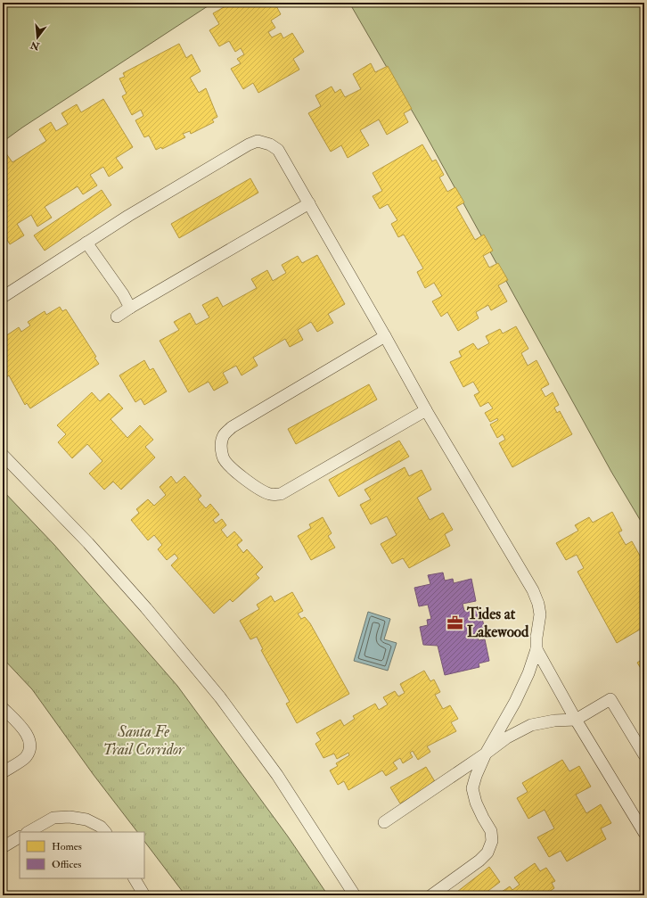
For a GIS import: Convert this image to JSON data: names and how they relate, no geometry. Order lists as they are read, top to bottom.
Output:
{
  "parks": ["Santa Fe Trail Corridor"],
  "places": {
    "office": ["Tides at Lakewood"]
  },
  "legend": ["Homes", "Offices"],
  "north": "bottom"
}
